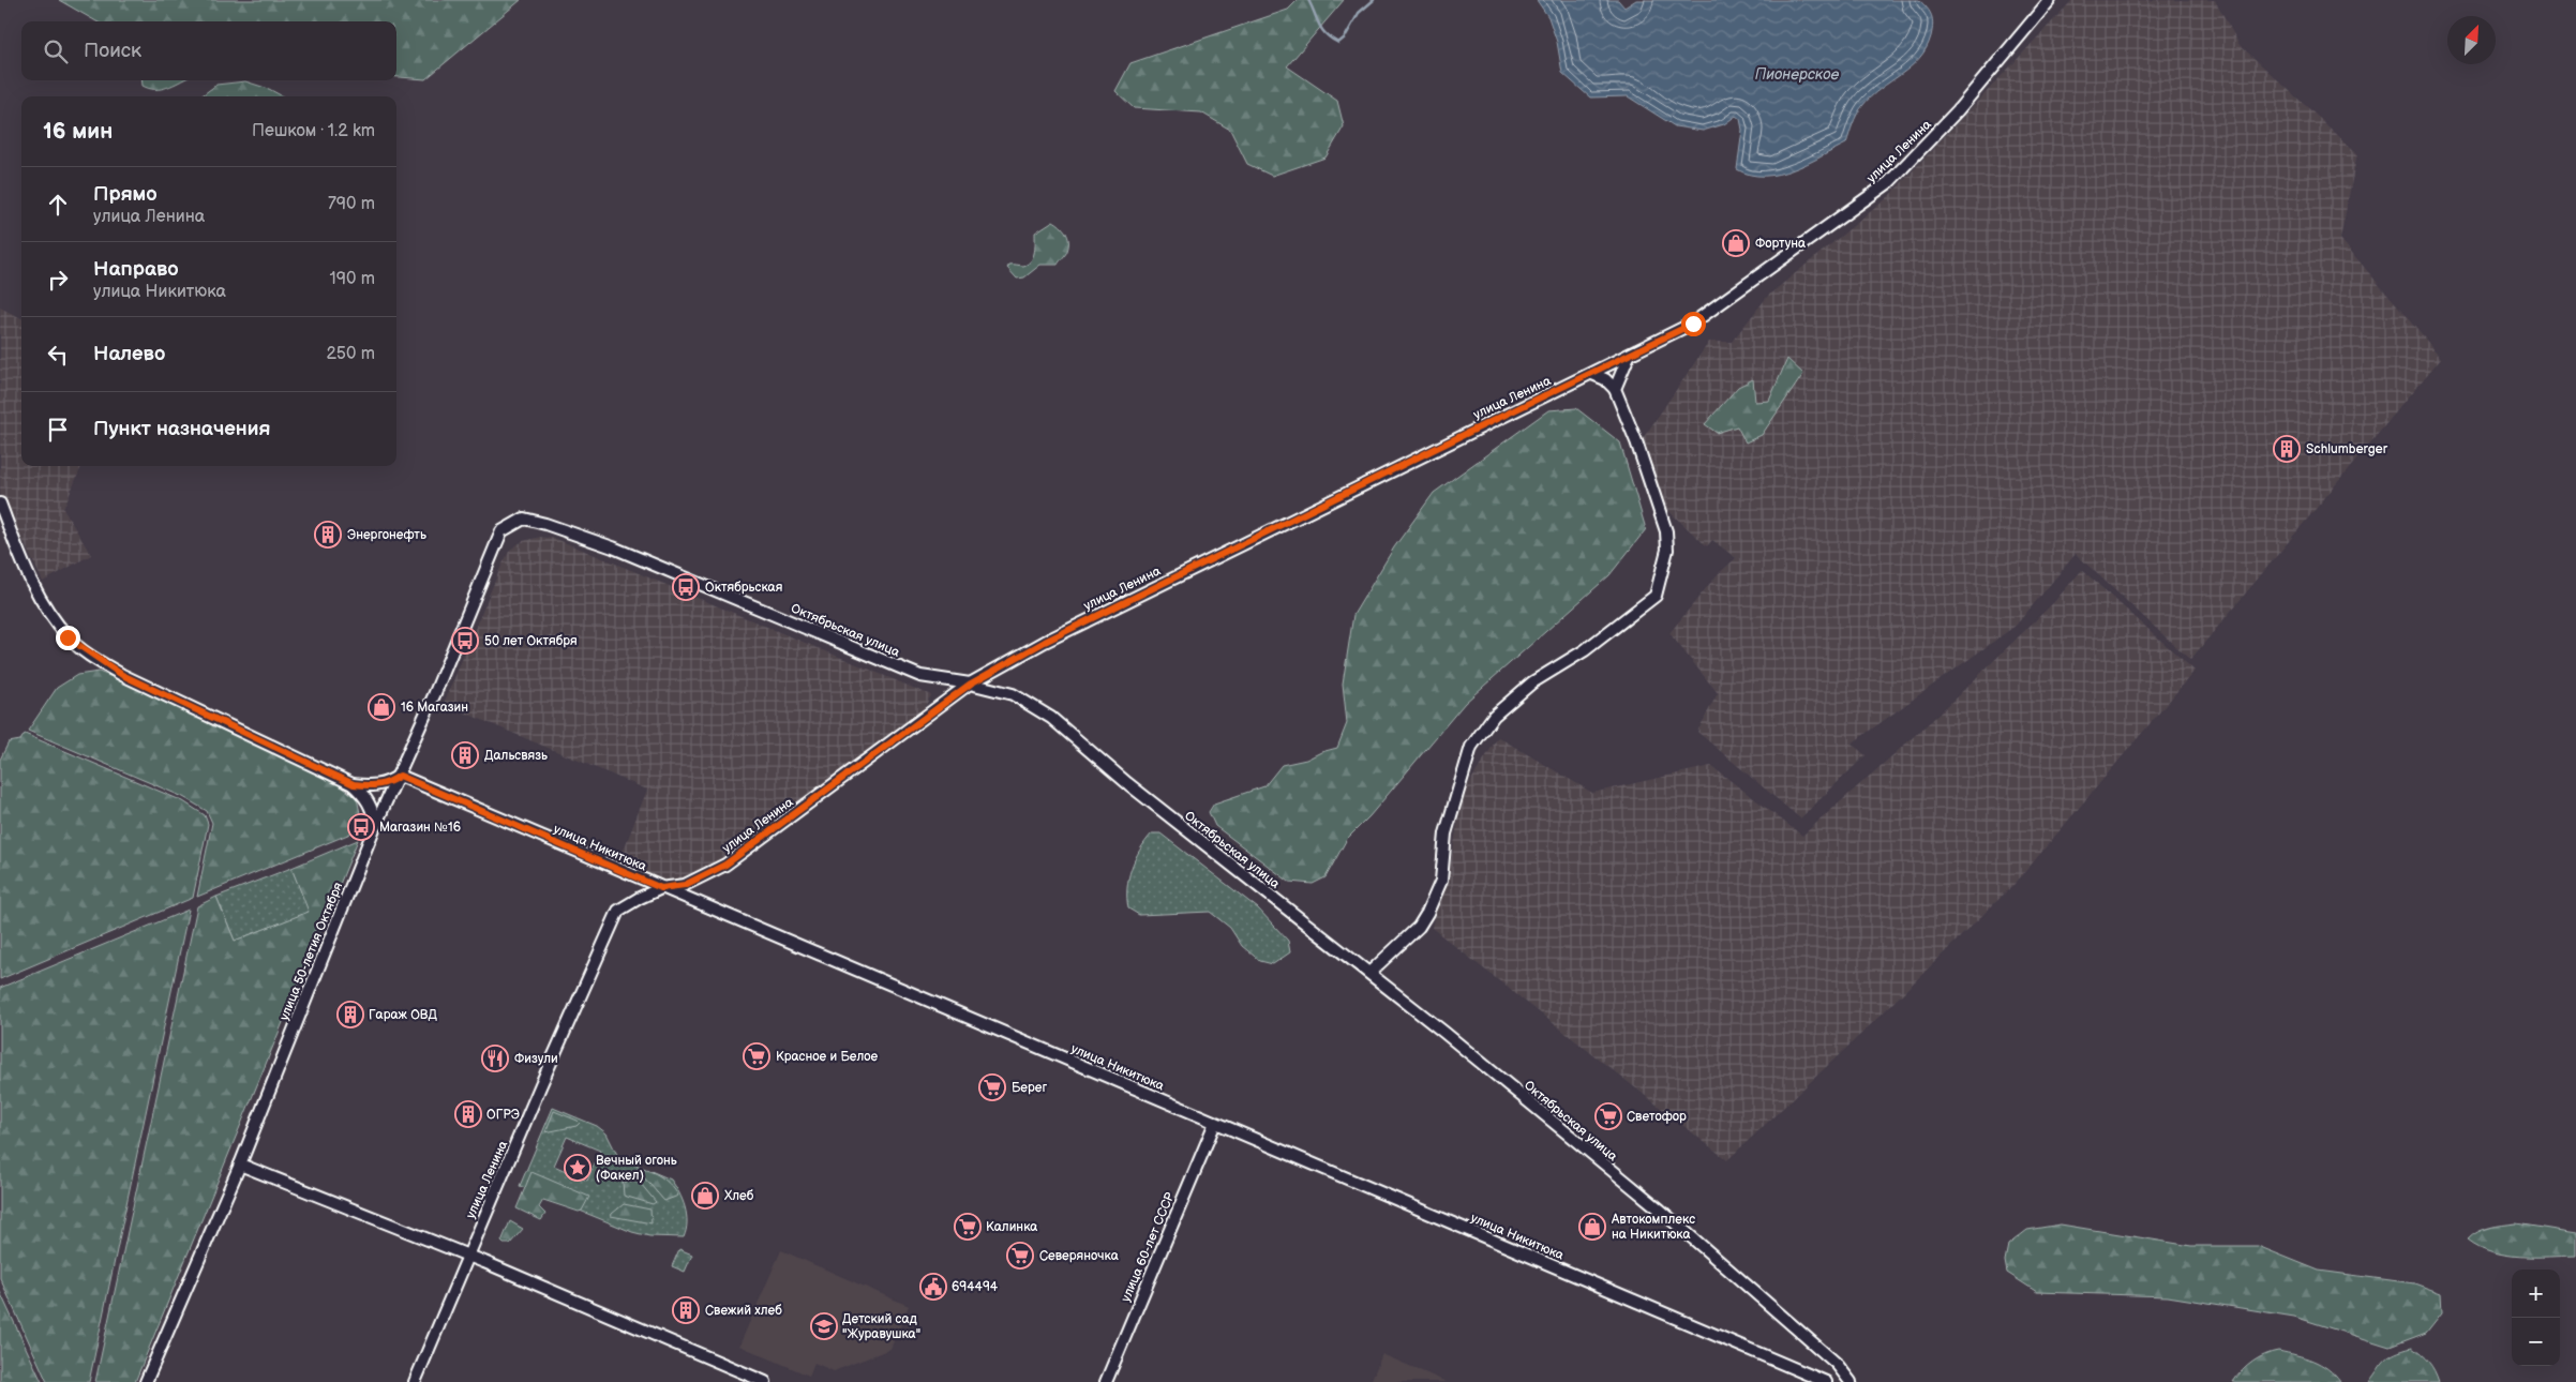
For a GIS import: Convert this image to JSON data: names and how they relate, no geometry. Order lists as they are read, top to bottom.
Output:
{
  "streets": {
    "street": [
      "улица Ленина",
      "Октябрьская улица",
      "улица Никитюка",
      "улица 50-летия Октября",
      "улица 60-лет СССР"
    ]
  },
  "crossings": [
    ["улица Ленина", "Октябрьская улица"],
    ["улица Ленина", "улица Никитюка"],
    ["Октябрьская улица", "улица 50-летия Октября"],
    ["улица Никитюка", "улица 50-летия Октября"],
    ["улица Никитюка", "улица 60-лет СССР"]
  ],
  "water": ["Пионерское"],
  "places": {
    "shop": [
      "Фортуна",
      "16 Магазин",
      "Хлеб",
      "Автокомплекс на Никитюка"
    ],
    "building": [
      "Schlumberger",
      "Энергонефть",
      "Дальсвязь",
      "Гараж ОВД",
      "ОГРЭ",
      "Свежий хлеб"
    ],
    "bus stop": ["Октябрьская", "50 лет Октября", "Магазин №16"],
    "supermarket": [
      "Красное и Белое",
      "Берег",
      "Светофор",
      "Калинка",
      "Северяночка"
    ],
    "restaurant": ["Физули"],
    "place": ["Вечный огонь (Факел)"],
    "public building": ["694494"],
    "school or university": ["Детский сад \"Журавушка\""]
  },
  "north": "top right",
  "page": {
    "search": "Поиск",
    "heading": ["16 мин", "Пешком · 1.2 km"],
    "list": [
      ["Прямо", "улица Ленина", "790 m"],
      ["Направо", "улица Никитюка", "190 m"],
      ["Налево", "250 m"],
      "Пункт назначения"
    ],
    "map_buttons": ["+", "−"]
  }
}
